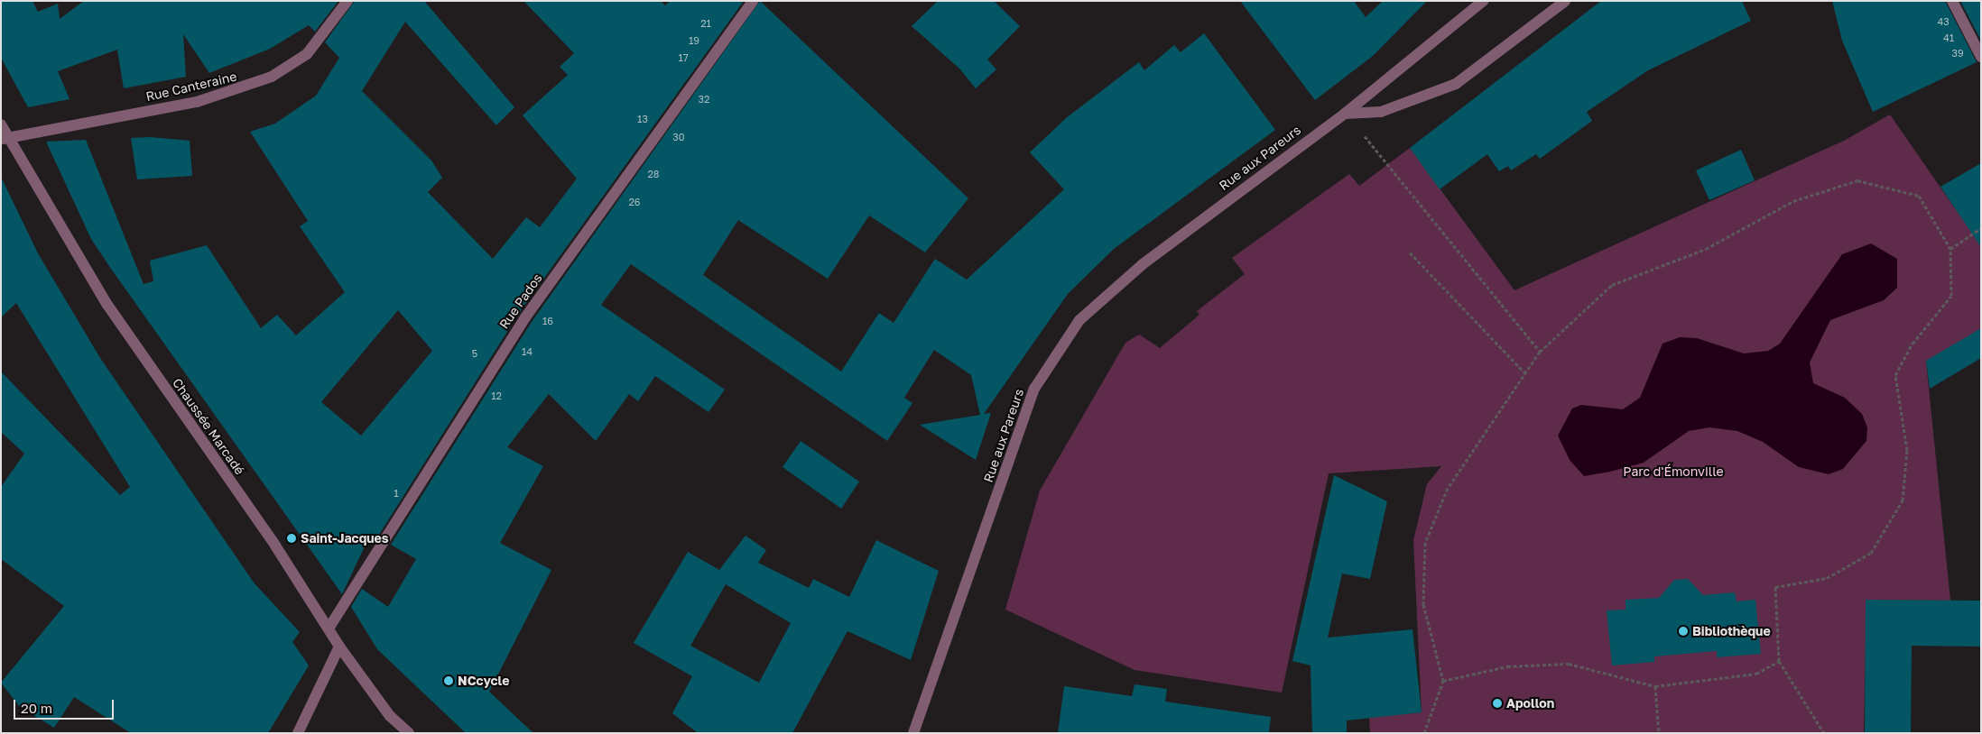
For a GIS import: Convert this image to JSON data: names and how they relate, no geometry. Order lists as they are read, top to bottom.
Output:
{
  "streets": {
    "street": [
      "Rue Canteraine",
      "Rue aux Pareurs",
      "Rue Pados",
      "Chaussée Marcadé"
    ]
  },
  "crossings": [
    ["Rue Canteraine", "Chaussée Marcadé"],
    ["Rue Pados", "Chaussée Marcadé"]
  ],
  "parks": ["Parc d'Émonville"],
  "places": [
    "Saint-Jacques",
    "Bibliothèque",
    "NCcycle",
    "Apollon"
  ],
  "house_numbers": [
    "43",
    "21",
    "41",
    "19",
    "39",
    "17",
    "32",
    "13",
    "30",
    "28",
    "26",
    "16",
    "14",
    "5",
    "12",
    "1"
  ],
  "scale_bar": "20 m"
}
